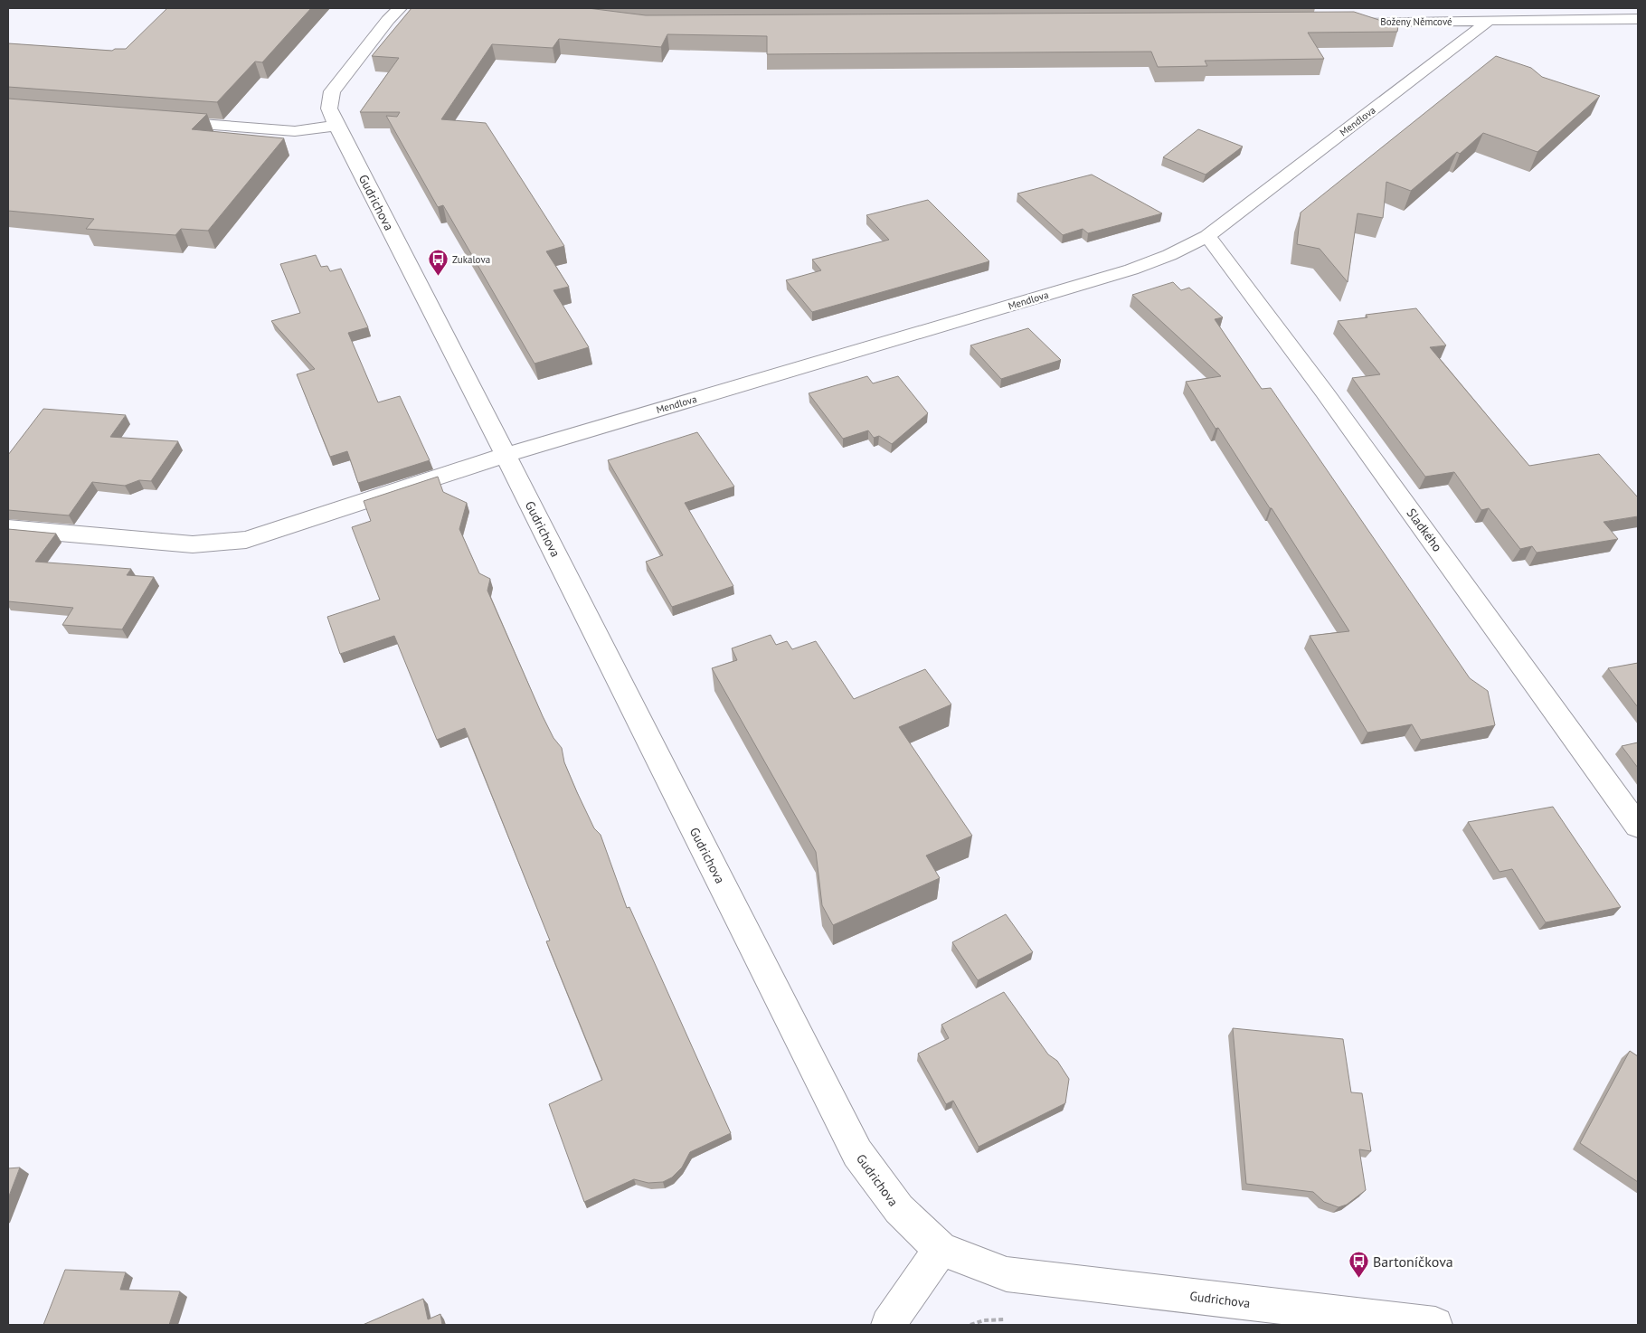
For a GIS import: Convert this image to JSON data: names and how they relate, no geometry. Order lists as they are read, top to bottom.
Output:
{
  "streets": {
    "street": [
      "Boženy Němcové",
      "Mendlova",
      "Gudrichova",
      "Sladkého"
    ]
  },
  "crossings": [
    ["Boženy Němcové", "Mendlova"],
    ["Mendlova", "Gudrichova"],
    ["Mendlova", "Sladkého"]
  ],
  "places": {
    "bus stop": ["Zukalova", "Bartoníčkova"]
  }
}
